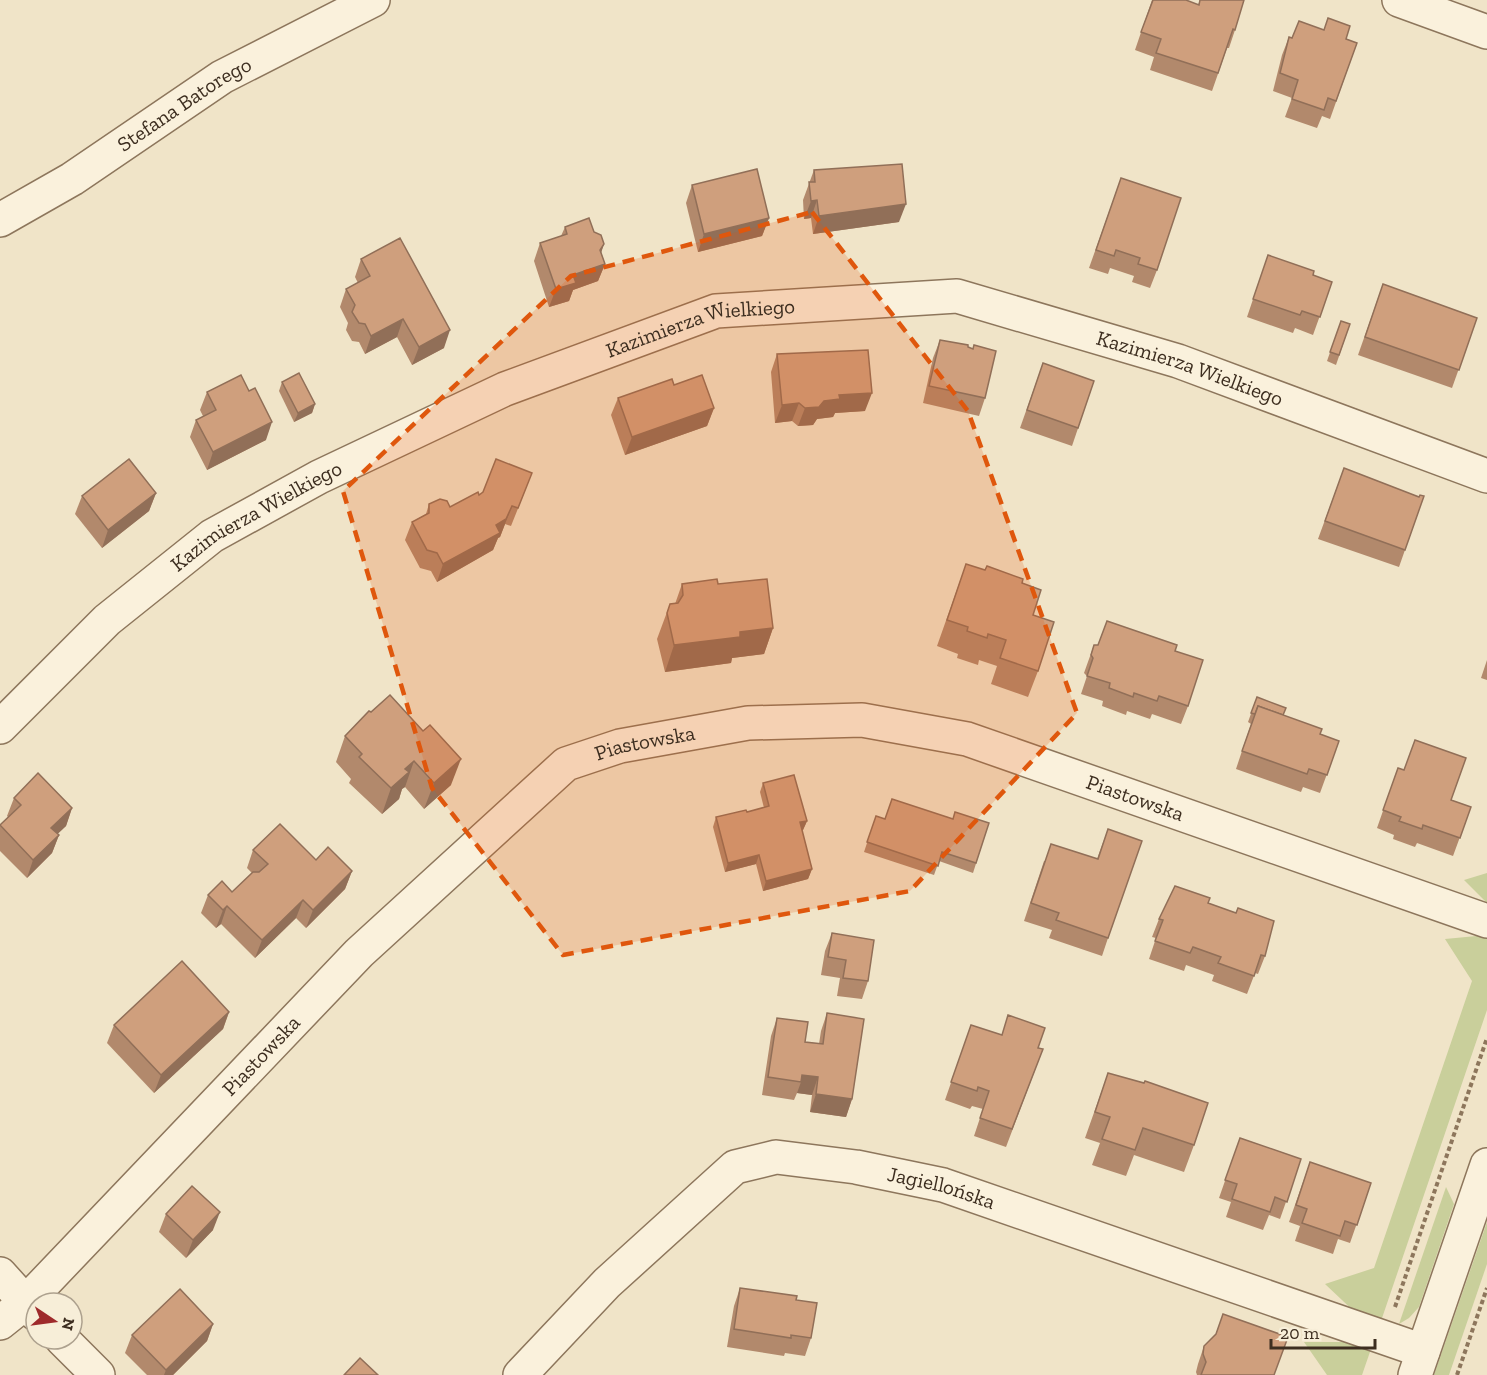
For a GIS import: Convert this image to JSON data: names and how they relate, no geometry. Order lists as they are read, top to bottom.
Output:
{
  "streets": {
    "street": [
      "Stefana Batorego",
      "Kazimierza Wielkiego",
      "Piastowska",
      "Jagiellońska"
    ]
  },
  "scale_bar": "20 m",
  "north": "right"
}
